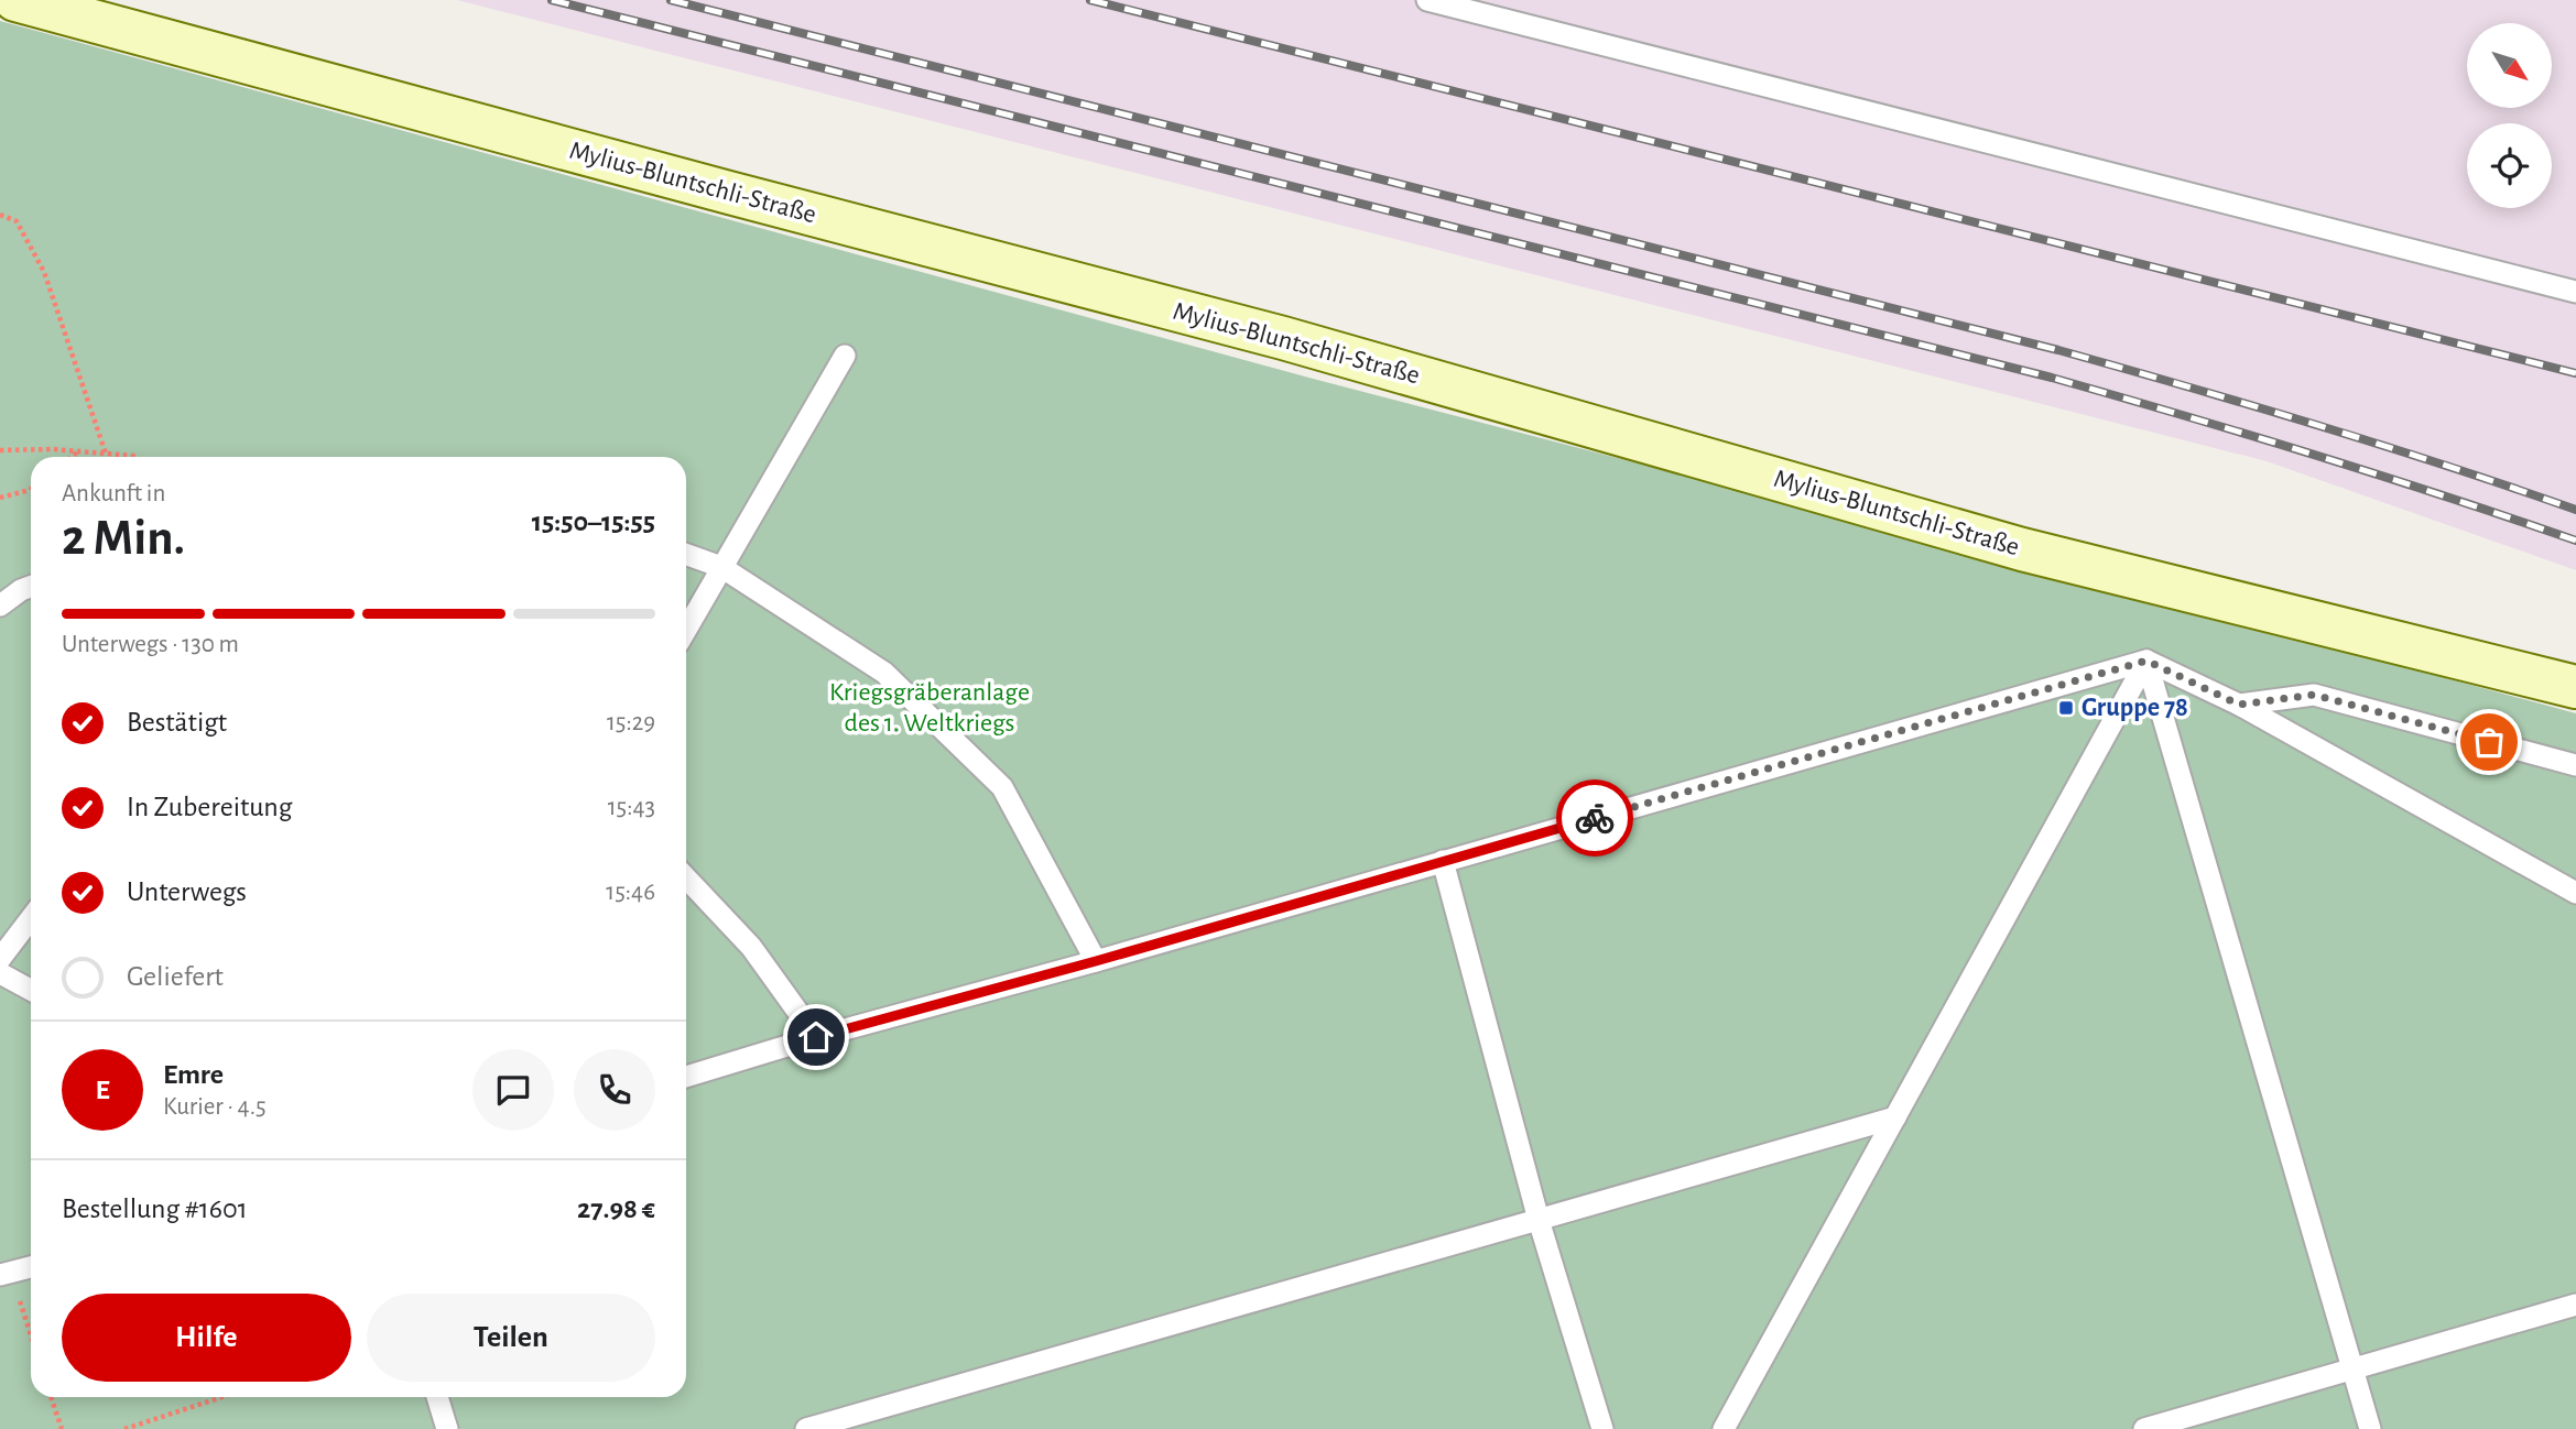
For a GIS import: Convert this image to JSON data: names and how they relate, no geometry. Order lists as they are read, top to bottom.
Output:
{
  "streets": {
    "street": ["Mylius-Bluntschli-Straße"]
  },
  "parks": ["Kriegsgräberanlage des 1. Weltkriegs"],
  "places": {
    "transit": ["Gruppe 78"]
  },
  "north": "bottom right",
  "page": {
    "heading": ["2 Min.", "Ankunft in", "15:50–15:55"],
    "panel": [
      "Emre",
      "Kurier · 4.5",
      "Bestellung #1601",
      "27.98 €"
    ],
    "bar": "Unterwegs · 130 m",
    "list": [
      ["Bestätigt", "15:29"],
      ["In Zubereitung", "15:43"],
      ["Unterwegs", "15:46"],
      "Geliefert"
    ],
    "round": "E",
    "buttons": ["Hilfe", "Teilen"]
  }
}
